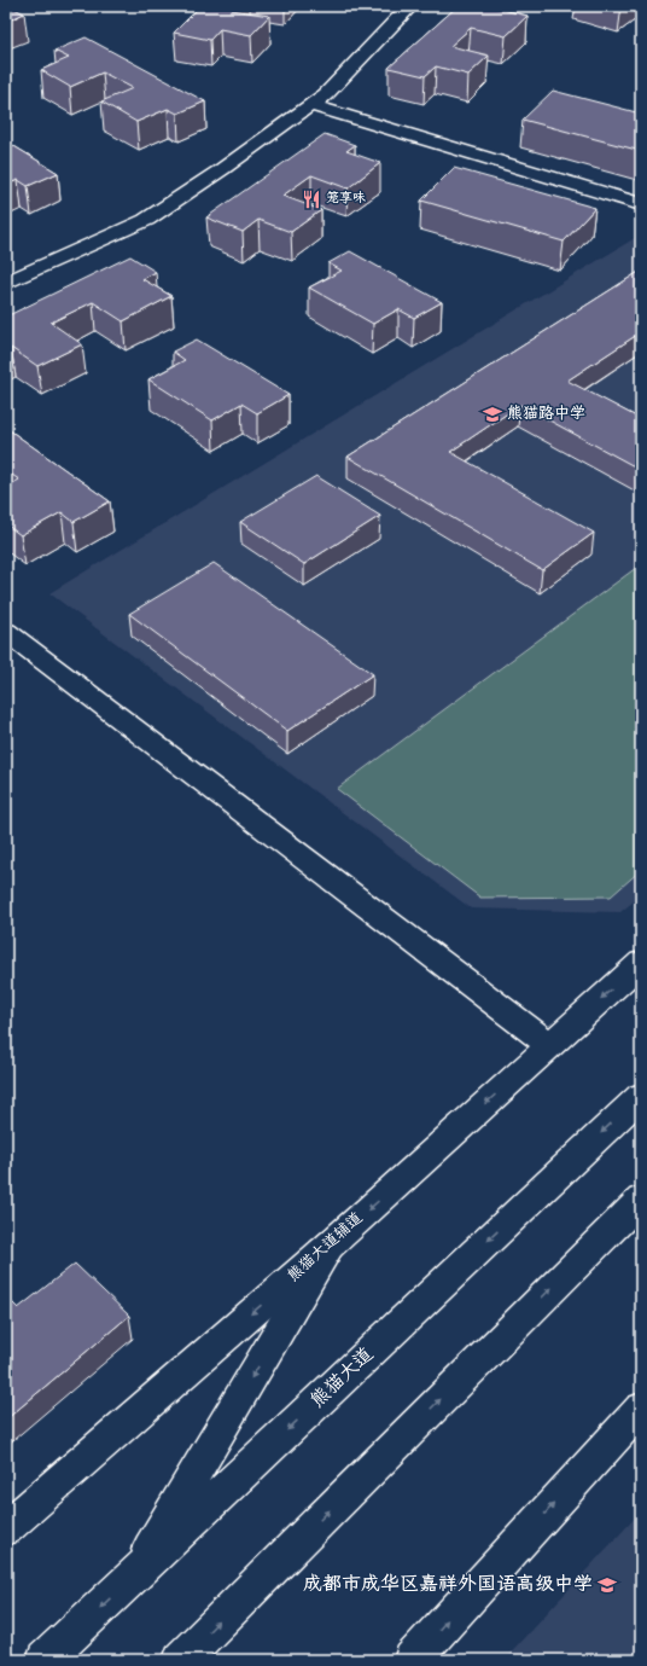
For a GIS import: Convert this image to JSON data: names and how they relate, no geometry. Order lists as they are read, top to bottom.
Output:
{
  "streets": {
    "street": ["熊猫大道辅道", "熊猫大道"]
  },
  "places": {
    "restaurant": ["笼享味"],
    "school or university": ["熊猫路中学", "成都市成华区嘉祥外国语高级中学"]
  }
}
